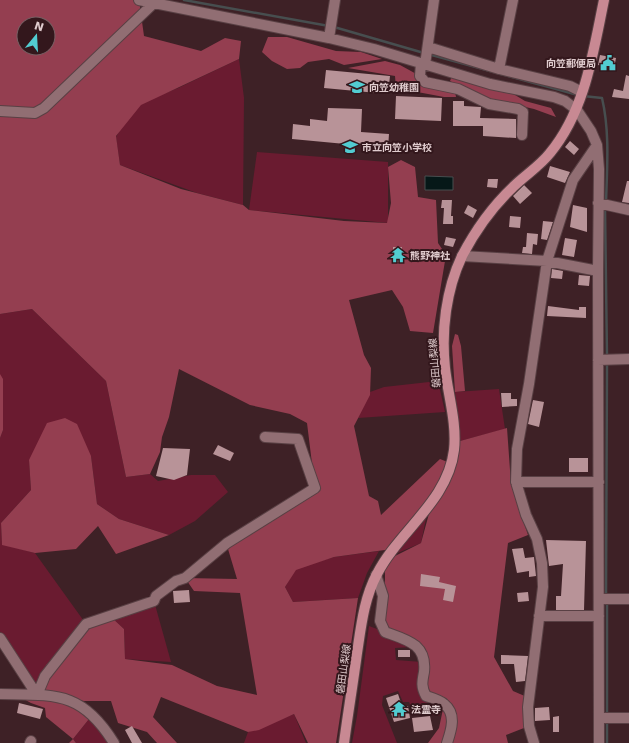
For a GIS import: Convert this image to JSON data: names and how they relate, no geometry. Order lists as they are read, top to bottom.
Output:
{
  "streets": {
    "main road": ["磐田山梨線"]
  },
  "places": {
    "public building": ["向笠郵便局"],
    "school or university": ["向笠幼稚園", "市立向笠小学校"],
    "temple": ["熊野神社", "法霊寺"]
  },
  "north": "top"
}
